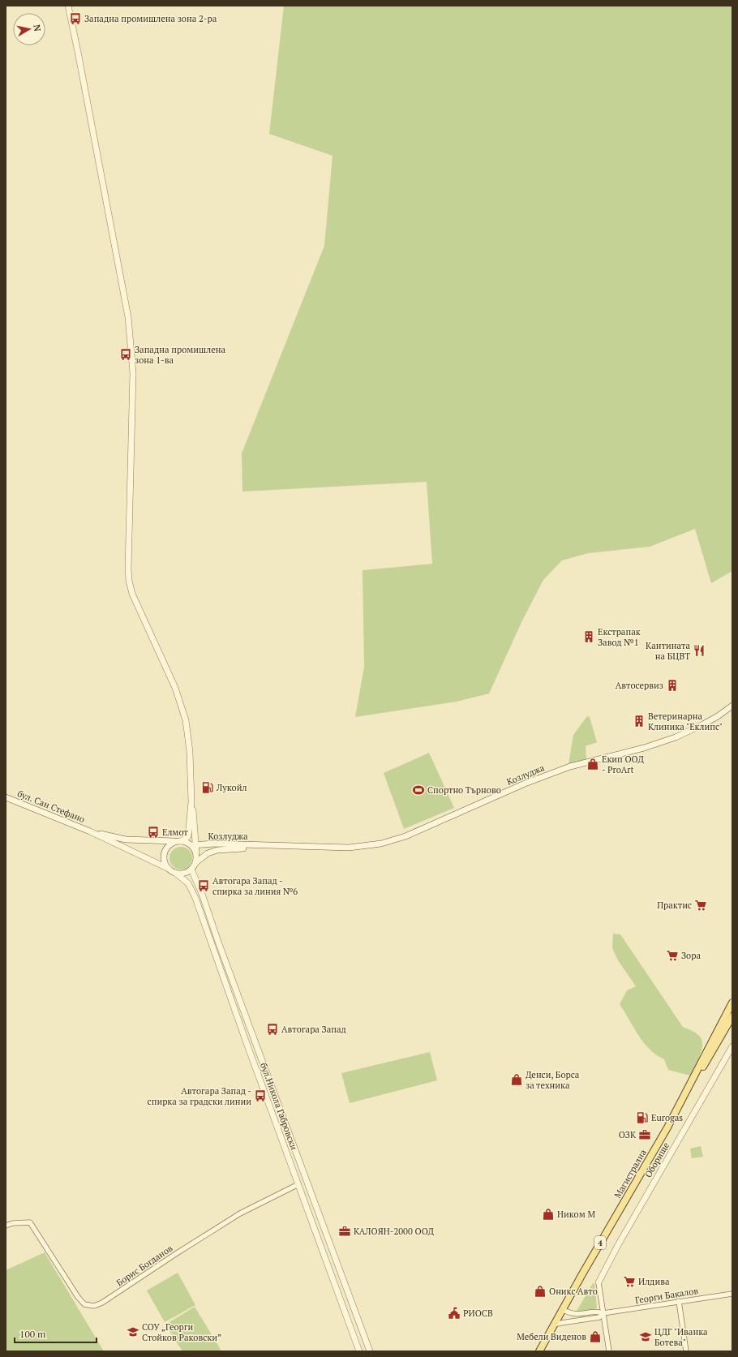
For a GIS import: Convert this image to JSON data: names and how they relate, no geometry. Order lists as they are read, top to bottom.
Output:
{
  "streets": {
    "main road": ["Магистрална", "4"],
    "street": [
      "Козлуджа",
      "бул. Сан Стефано",
      "бул.Никола Габровски",
      "Оборище",
      "Борис Богданов",
      "Георги Бакалов"
    ]
  },
  "crossings": [
    ["Козлуджа", "бул. Сан Стефано"],
    ["Козлуджа", "бул.Никола Габровски"],
    ["бул. Сан Стефано", "бул.Никола Габровски"],
    ["бул.Никола Габровски", "Борис Богданов"],
    ["Магистрална", "4"],
    ["Магистрална", "Георги Бакалов"]
  ],
  "places": {
    "bus stop": [
      "Западна промишлена зона 2-ра",
      "Западна промишлена зона 1-ва",
      "Елмот",
      "Автогара Запад - спирка за линия №6",
      "Автогара Запад",
      "Автогара Запад - спирка за градски линии"
    ],
    "building": ["Екстрапак Завод №1", "Автосервиз", "Ветеринарна Клиника \"Еклипс\""],
    "restaurant": ["Кантината на БЦВТ"],
    "shop": [
      "Екип ООД - ProArt",
      "Денси, Борса за техника",
      "Ником М",
      "Оникс Авто",
      "Мебели Виденов"
    ],
    "fuel station": ["Лукойл", "Eurogas"],
    "sports": ["Спортно Търново"],
    "supermarket": ["Практис", "Зора", "Илдива"],
    "office": ["ОЗК", "КАЛОЯН-2000 ООД"],
    "public building": ["РИОСВ"],
    "school or university": ["СОУ „Георги Стойков Раковски”", "ЦДГ \"Иванка Ботева\""]
  },
  "scale_bar": "100 m",
  "north": "right"
}
